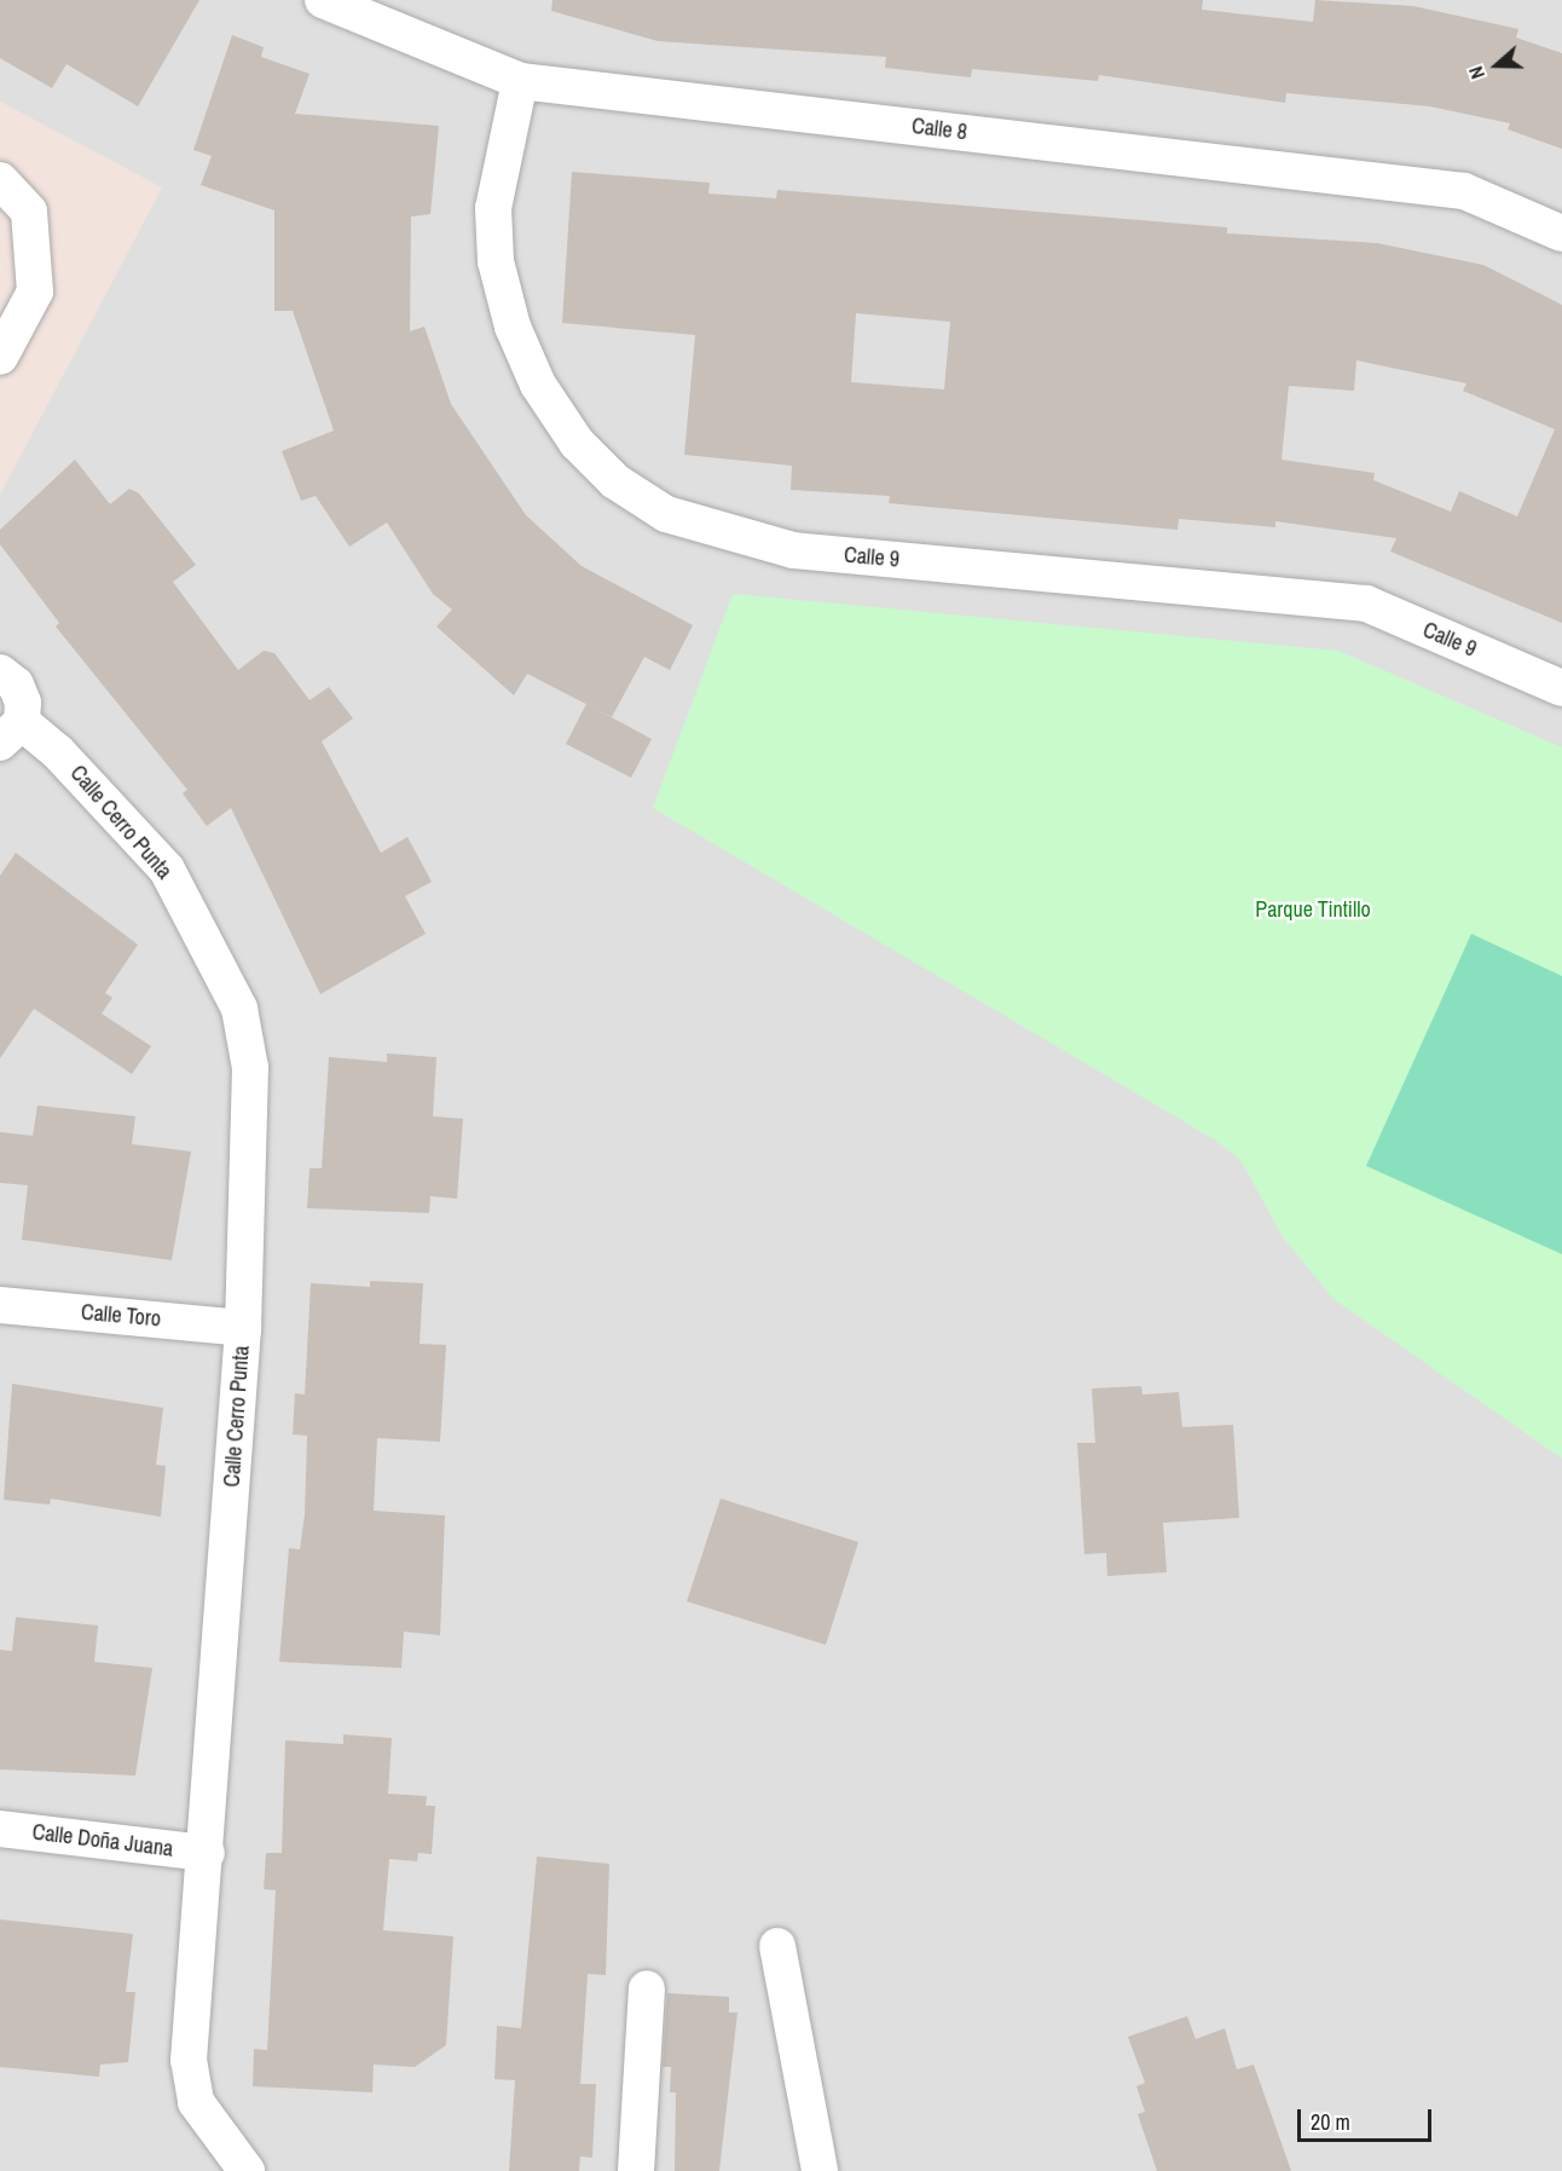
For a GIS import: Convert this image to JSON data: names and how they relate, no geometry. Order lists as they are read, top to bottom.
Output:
{
  "streets": {
    "street": [
      "Calle 8",
      "Calle 9",
      "Calle Cerro Punta",
      "Calle Toro",
      "Calle Doña Juana"
    ]
  },
  "crossings": [
    ["Calle 8", "Calle 9"],
    ["Calle Cerro Punta", "Calle Toro"],
    ["Calle Cerro Punta", "Calle Doña Juana"]
  ],
  "parks": ["Parque Tintillo"],
  "scale_bar": "20 m",
  "north": "left"
}
